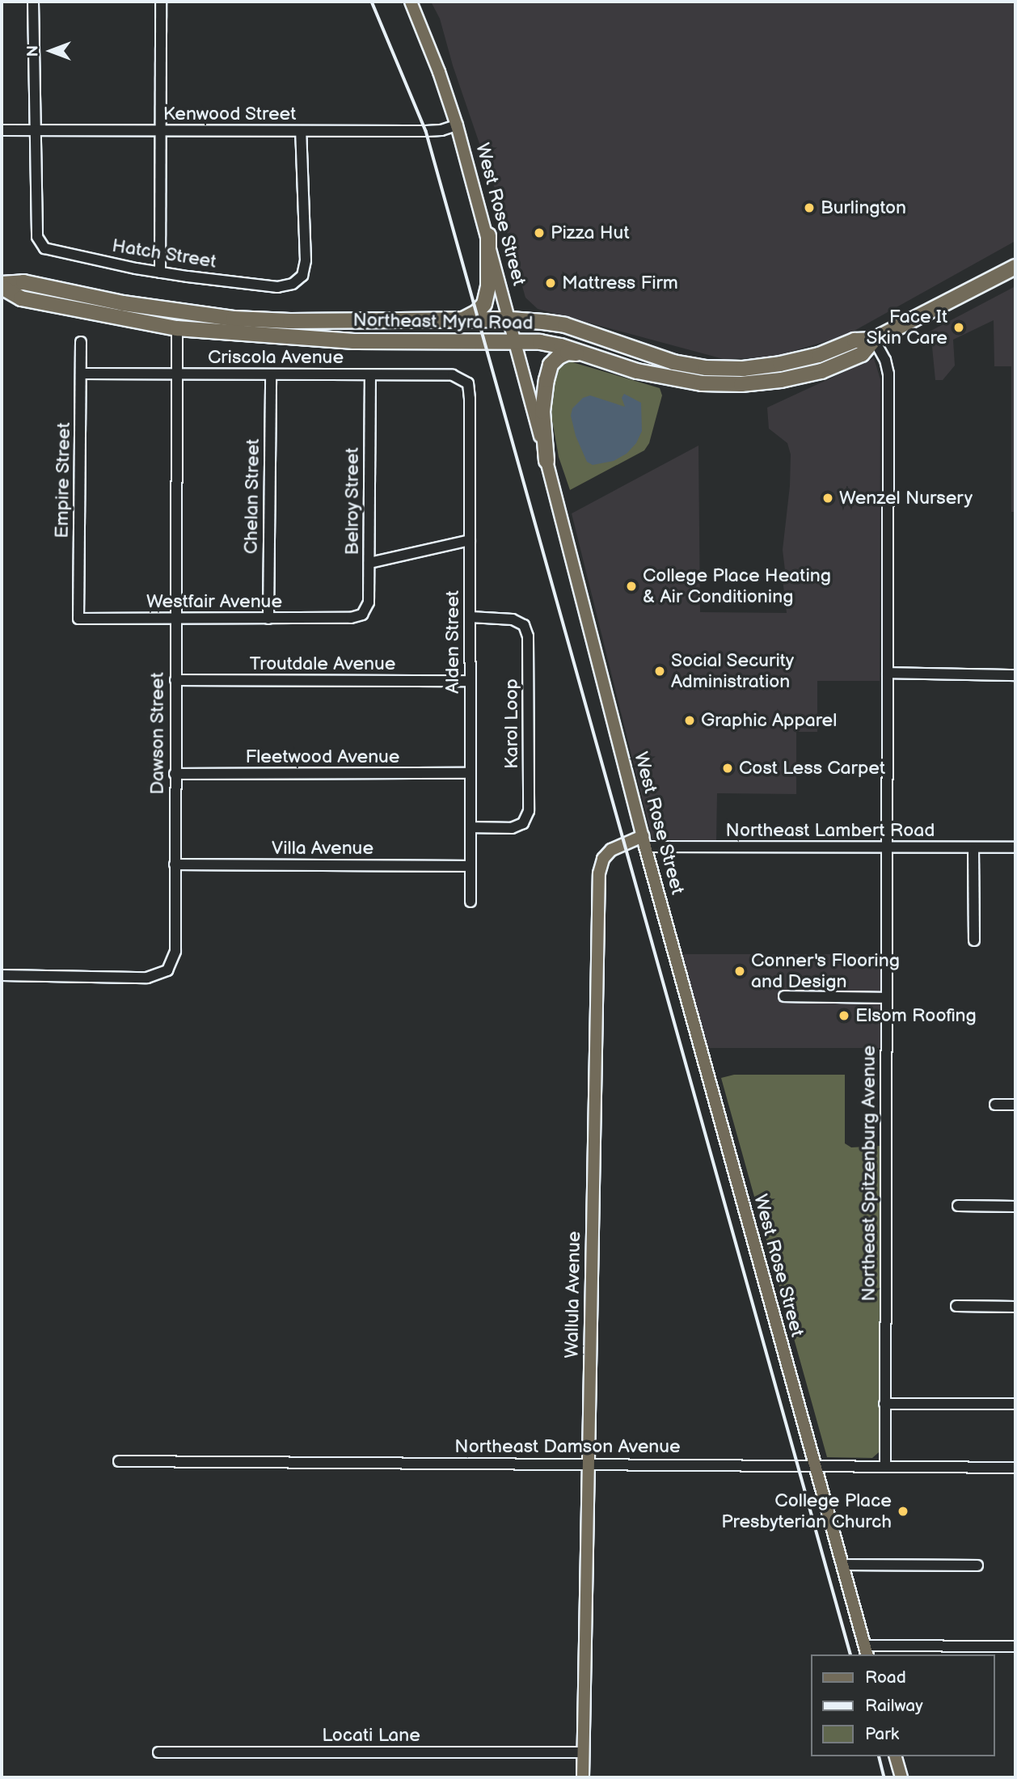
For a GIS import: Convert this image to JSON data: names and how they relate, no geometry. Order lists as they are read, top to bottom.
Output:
{
  "streets": {
    "highway": ["Northeast Myra Road"],
    "main road": ["West Rose Street", "Wallula Avenue"],
    "street": [
      "Kenwood Street",
      "Hatch Street",
      "Criscola Avenue",
      "Empire Street",
      "Chelan Street",
      "Belroy Street",
      "Westfair Avenue",
      "Alden Street",
      "Troutdale Avenue",
      "Karol Loop",
      "Dawson Street",
      "Fleetwood Avenue",
      "Northeast Lambert Road",
      "Villa Avenue",
      "Northeast Spitzenburg Avenue",
      "Northeast Damson Avenue",
      "Locati Lane"
    ]
  },
  "crossings": [
    ["Kenwood Street", "West Rose Street"],
    ["Kenwood Street", "Hatch Street"],
    ["West Rose Street", "Northeast Myra Road"],
    ["West Rose Street", "Northeast Lambert Road"],
    ["West Rose Street", "Wallula Avenue"],
    ["West Rose Street", "Northeast Damson Avenue"],
    ["Northeast Myra Road", "Dawson Street"],
    ["Northeast Myra Road", "Northeast Spitzenburg Avenue"],
    ["Criscola Avenue", "Empire Street"],
    ["Criscola Avenue", "Chelan Street"],
    ["Criscola Avenue", "Belroy Street"],
    ["Criscola Avenue", "Alden Street"],
    ["Criscola Avenue", "Dawson Street"],
    ["Empire Street", "Westfair Avenue"],
    ["Chelan Street", "Westfair Avenue"],
    ["Belroy Street", "Westfair Avenue"],
    ["Westfair Avenue", "Dawson Street"],
    ["Alden Street", "Troutdale Avenue"],
    ["Alden Street", "Karol Loop"],
    ["Alden Street", "Fleetwood Avenue"],
    ["Alden Street", "Villa Avenue"],
    ["Troutdale Avenue", "Dawson Street"],
    ["Dawson Street", "Fleetwood Avenue"],
    ["Dawson Street", "Villa Avenue"],
    ["Northeast Lambert Road", "Northeast Spitzenburg Avenue"],
    ["Northeast Lambert Road", "Wallula Avenue"],
    ["Northeast Spitzenburg Avenue", "Northeast Damson Avenue"],
    ["Wallula Avenue", "Northeast Damson Avenue"],
    ["Wallula Avenue", "Locati Lane"]
  ],
  "places": [
    "Burlington",
    "Pizza Hut",
    "Mattress Firm",
    "Face It Skin Care",
    "Wenzel Nursery",
    "College Place Heating & Air Conditioning",
    "Social Security Administration",
    "Graphic Apparel",
    "Cost Less Carpet",
    "Conner's Flooring and Design",
    "Elsom Roofing",
    "College Place Presbyterian Church"
  ],
  "legend": ["Road", "Railway", "Park"],
  "north": "left"
}
